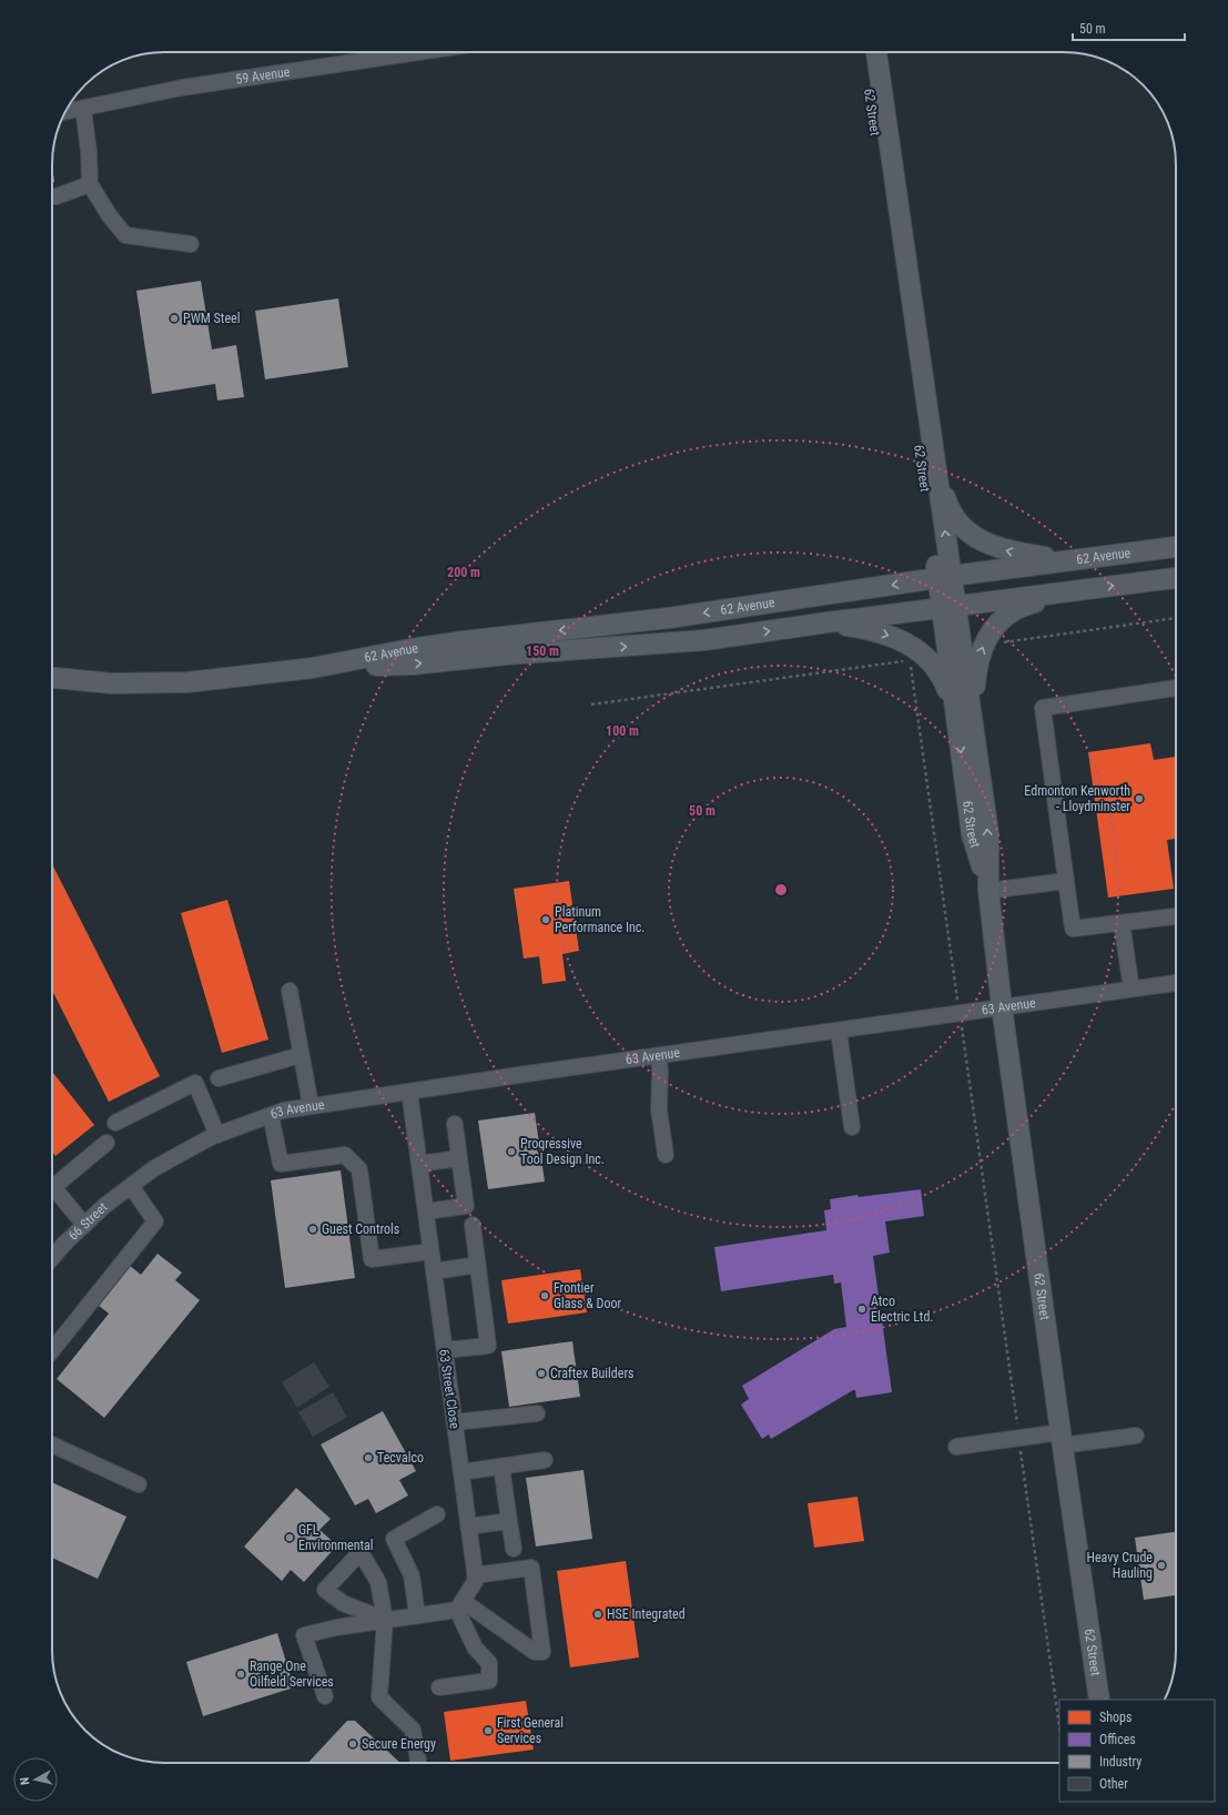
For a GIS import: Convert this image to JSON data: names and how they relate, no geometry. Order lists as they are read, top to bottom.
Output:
{
  "streets": {
    "main road": ["62 Street", "62 Avenue"],
    "street": [
      "59 Avenue",
      "63 Avenue",
      "66 Street",
      "63 Street Close"
    ]
  },
  "crossings": [
    ["62 Street", "62 Avenue"],
    ["62 Street", "63 Avenue"],
    ["63 Avenue", "66 Street"],
    ["63 Avenue", "63 Street Close"]
  ],
  "places": [
    "PWM Steel",
    "Edmonton Kenworth - Lloydminster",
    "Platinum Performance Inc.",
    "Progressive Tool Design Inc.",
    "Guest Controls",
    "Frontier Glass & Door",
    "Atco Electric Ltd.",
    "Craftex Builders",
    "Tecvalco",
    "GFL Environmental",
    "Heavy Crude Hauling",
    "HSE Integrated",
    "Range One Oilfield Services",
    "First General Services",
    "Secure Energy"
  ],
  "legend": [
    "Shops",
    "Offices",
    "Industry",
    "Other"
  ],
  "scale_bar": "50 m",
  "north": "left",
  "rings": [
    "200 m",
    "150 m",
    "100 m",
    "50 m"
  ]
}
